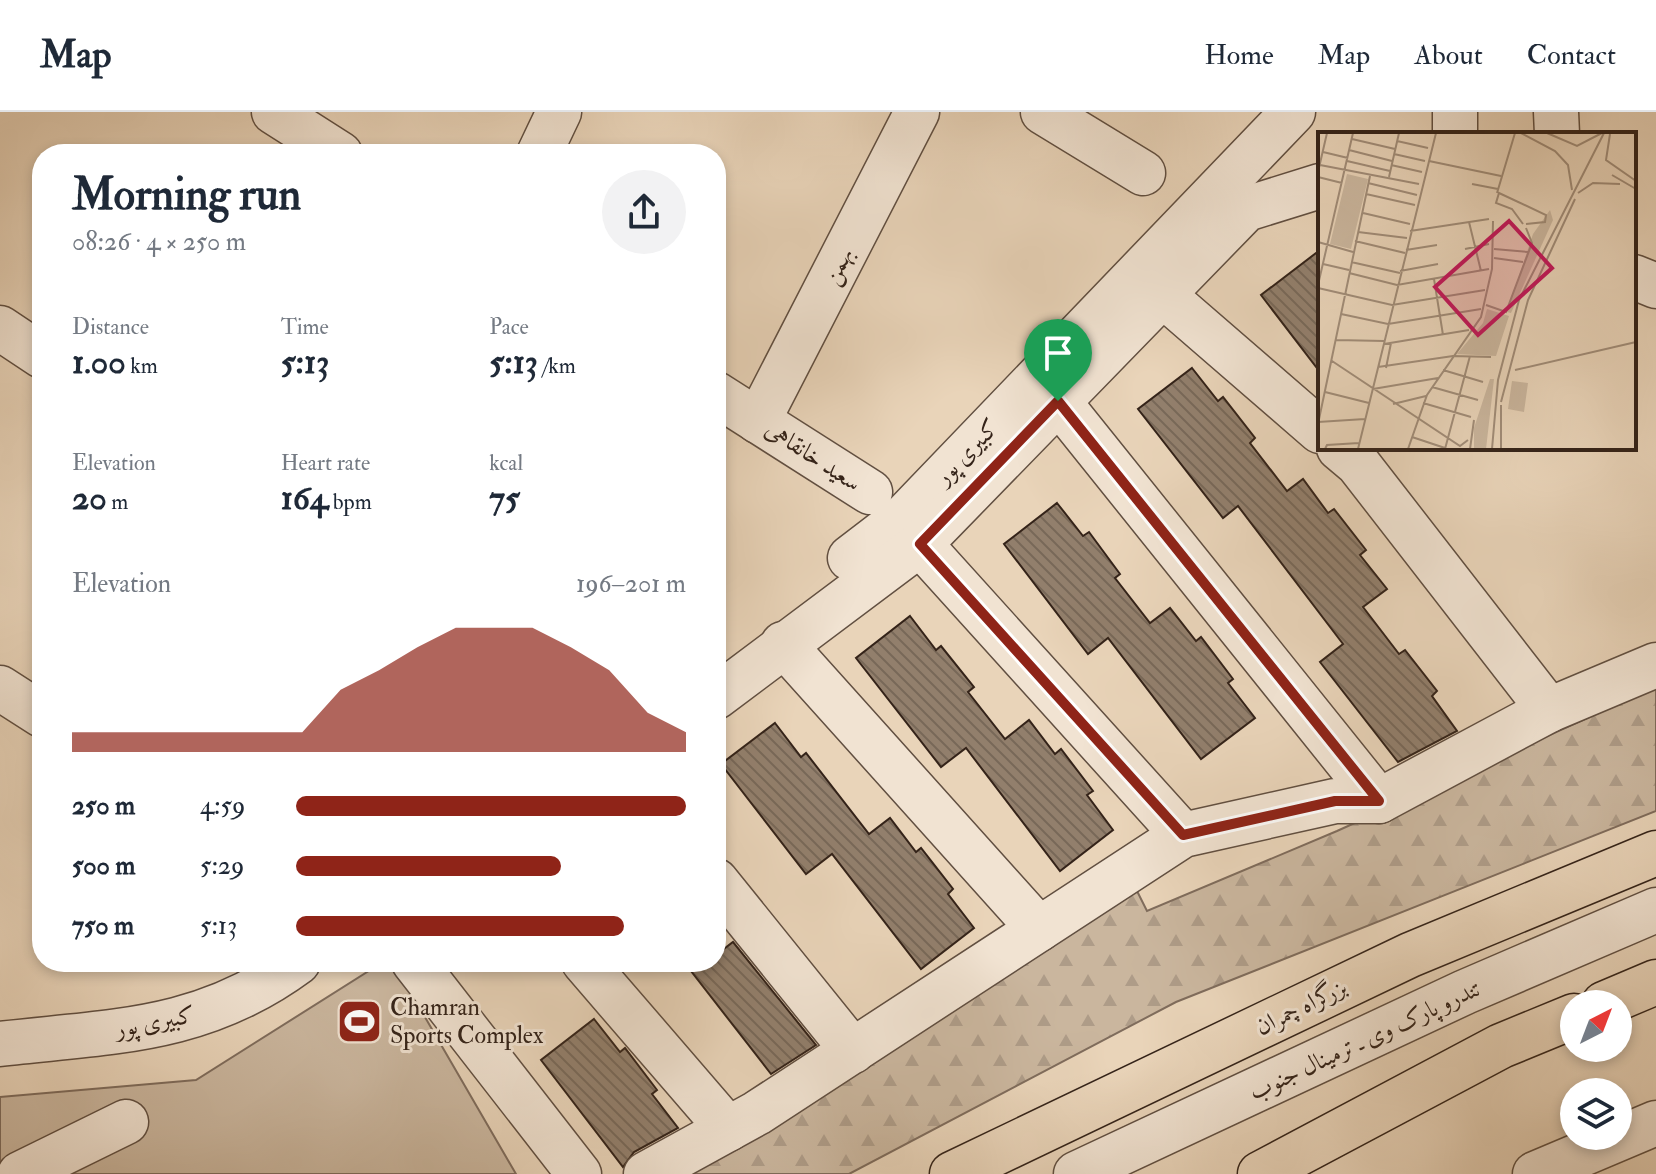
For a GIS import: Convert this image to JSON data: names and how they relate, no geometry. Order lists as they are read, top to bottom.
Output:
{
  "streets": {
    "highway": ["بزرگراه چمران"],
    "street": [
      "بهمن",
      "کبیری پور",
      "سعید خانقاهی",
      "تندرو پارک وی ـ ترمینال جنوب"
    ]
  },
  "crossings": [
    ["بهمن", "سعید خانقاهی"]
  ],
  "places": {
    "sports": ["Chamran Sports Complex"]
  },
  "north": "top right",
  "page": {
    "header": "Map",
    "nav": [
      "Home",
      "Map",
      "About",
      "Contact"
    ],
    "heading": ["Morning run", "08:26 · 4 × 250 m"],
    "stats": [
      ["Distance", "1.00 km"],
      ["Time", "5:13"],
      ["Pace", "5:13 /km"],
      ["Elevation", "20 m"],
      ["Heart rate", "164 bpm"],
      ["kcal", "75"]
    ],
    "chart": ["Elevation", "196–201 m"],
    "list": [
      {
        "name": "250 m",
        "note": "4:59"
      },
      {
        "name": "500 m",
        "note": "5:29"
      },
      {
        "name": "750 m",
        "note": "5:13"
      }
    ]
  }
}
